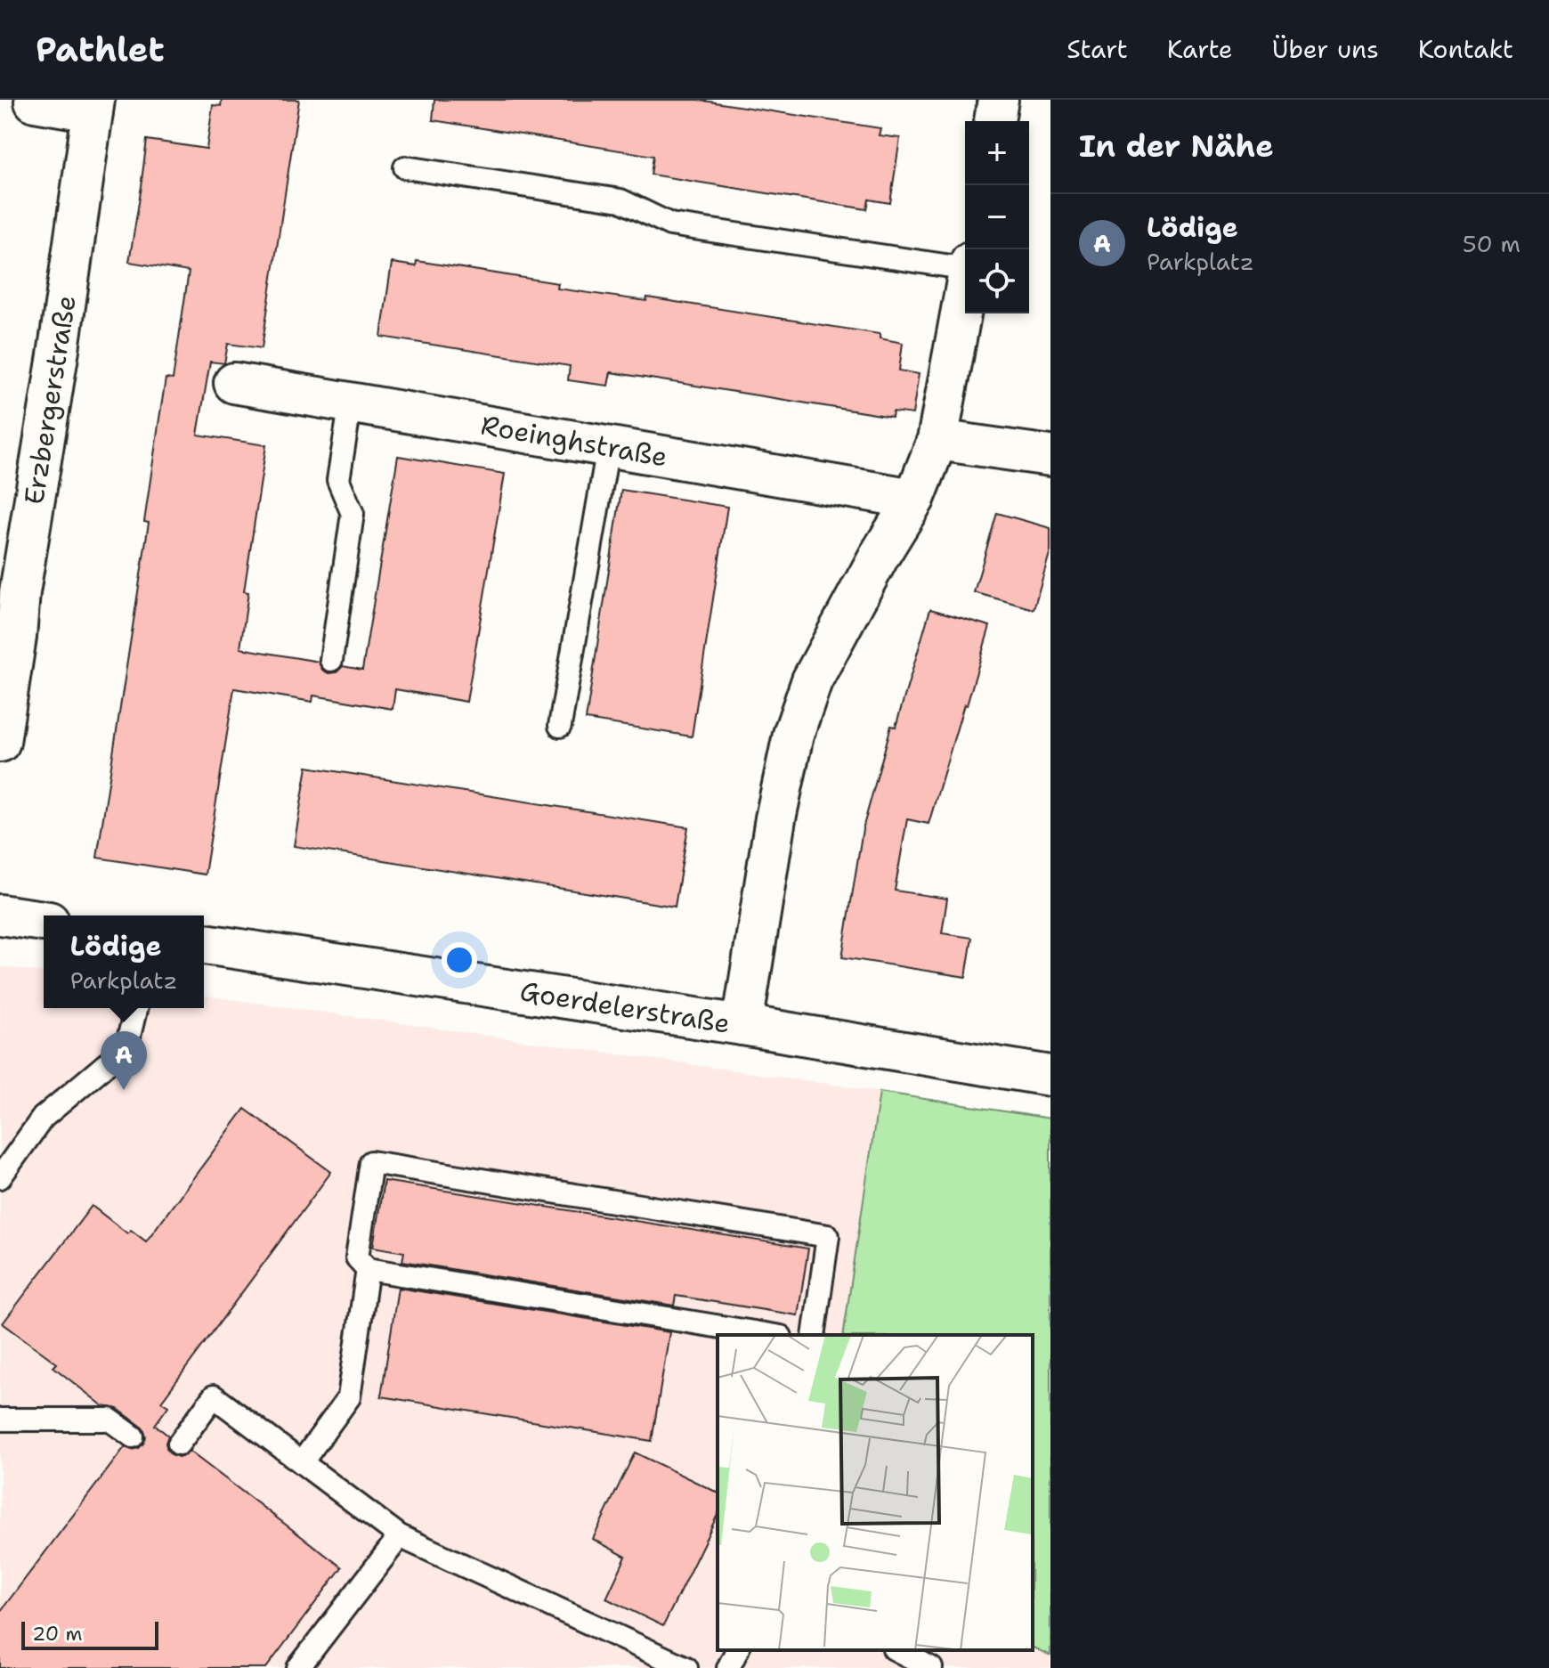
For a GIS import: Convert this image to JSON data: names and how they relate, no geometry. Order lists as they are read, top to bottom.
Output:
{
  "streets": {
    "street": ["Erzbergerstraße", "Roeinghstraße", "Goerdelerstraße"]
  },
  "scale_bar": "20 m",
  "page": {
    "header": "Pathlet",
    "nav": [
      "Start",
      "Karte",
      "Über uns",
      "Kontakt"
    ],
    "heading": "In der Nähe",
    "map_buttons": ["+", "−"],
    "list": [
      {
        "mark": "A",
        "name": "Lödige",
        "note": "Parkplatz",
        "value": "50 m"
      }
    ],
    "popup": ["Lödige", "Parkplatz"],
    "pins": "A",
    "scale": "20 m"
  }
}
